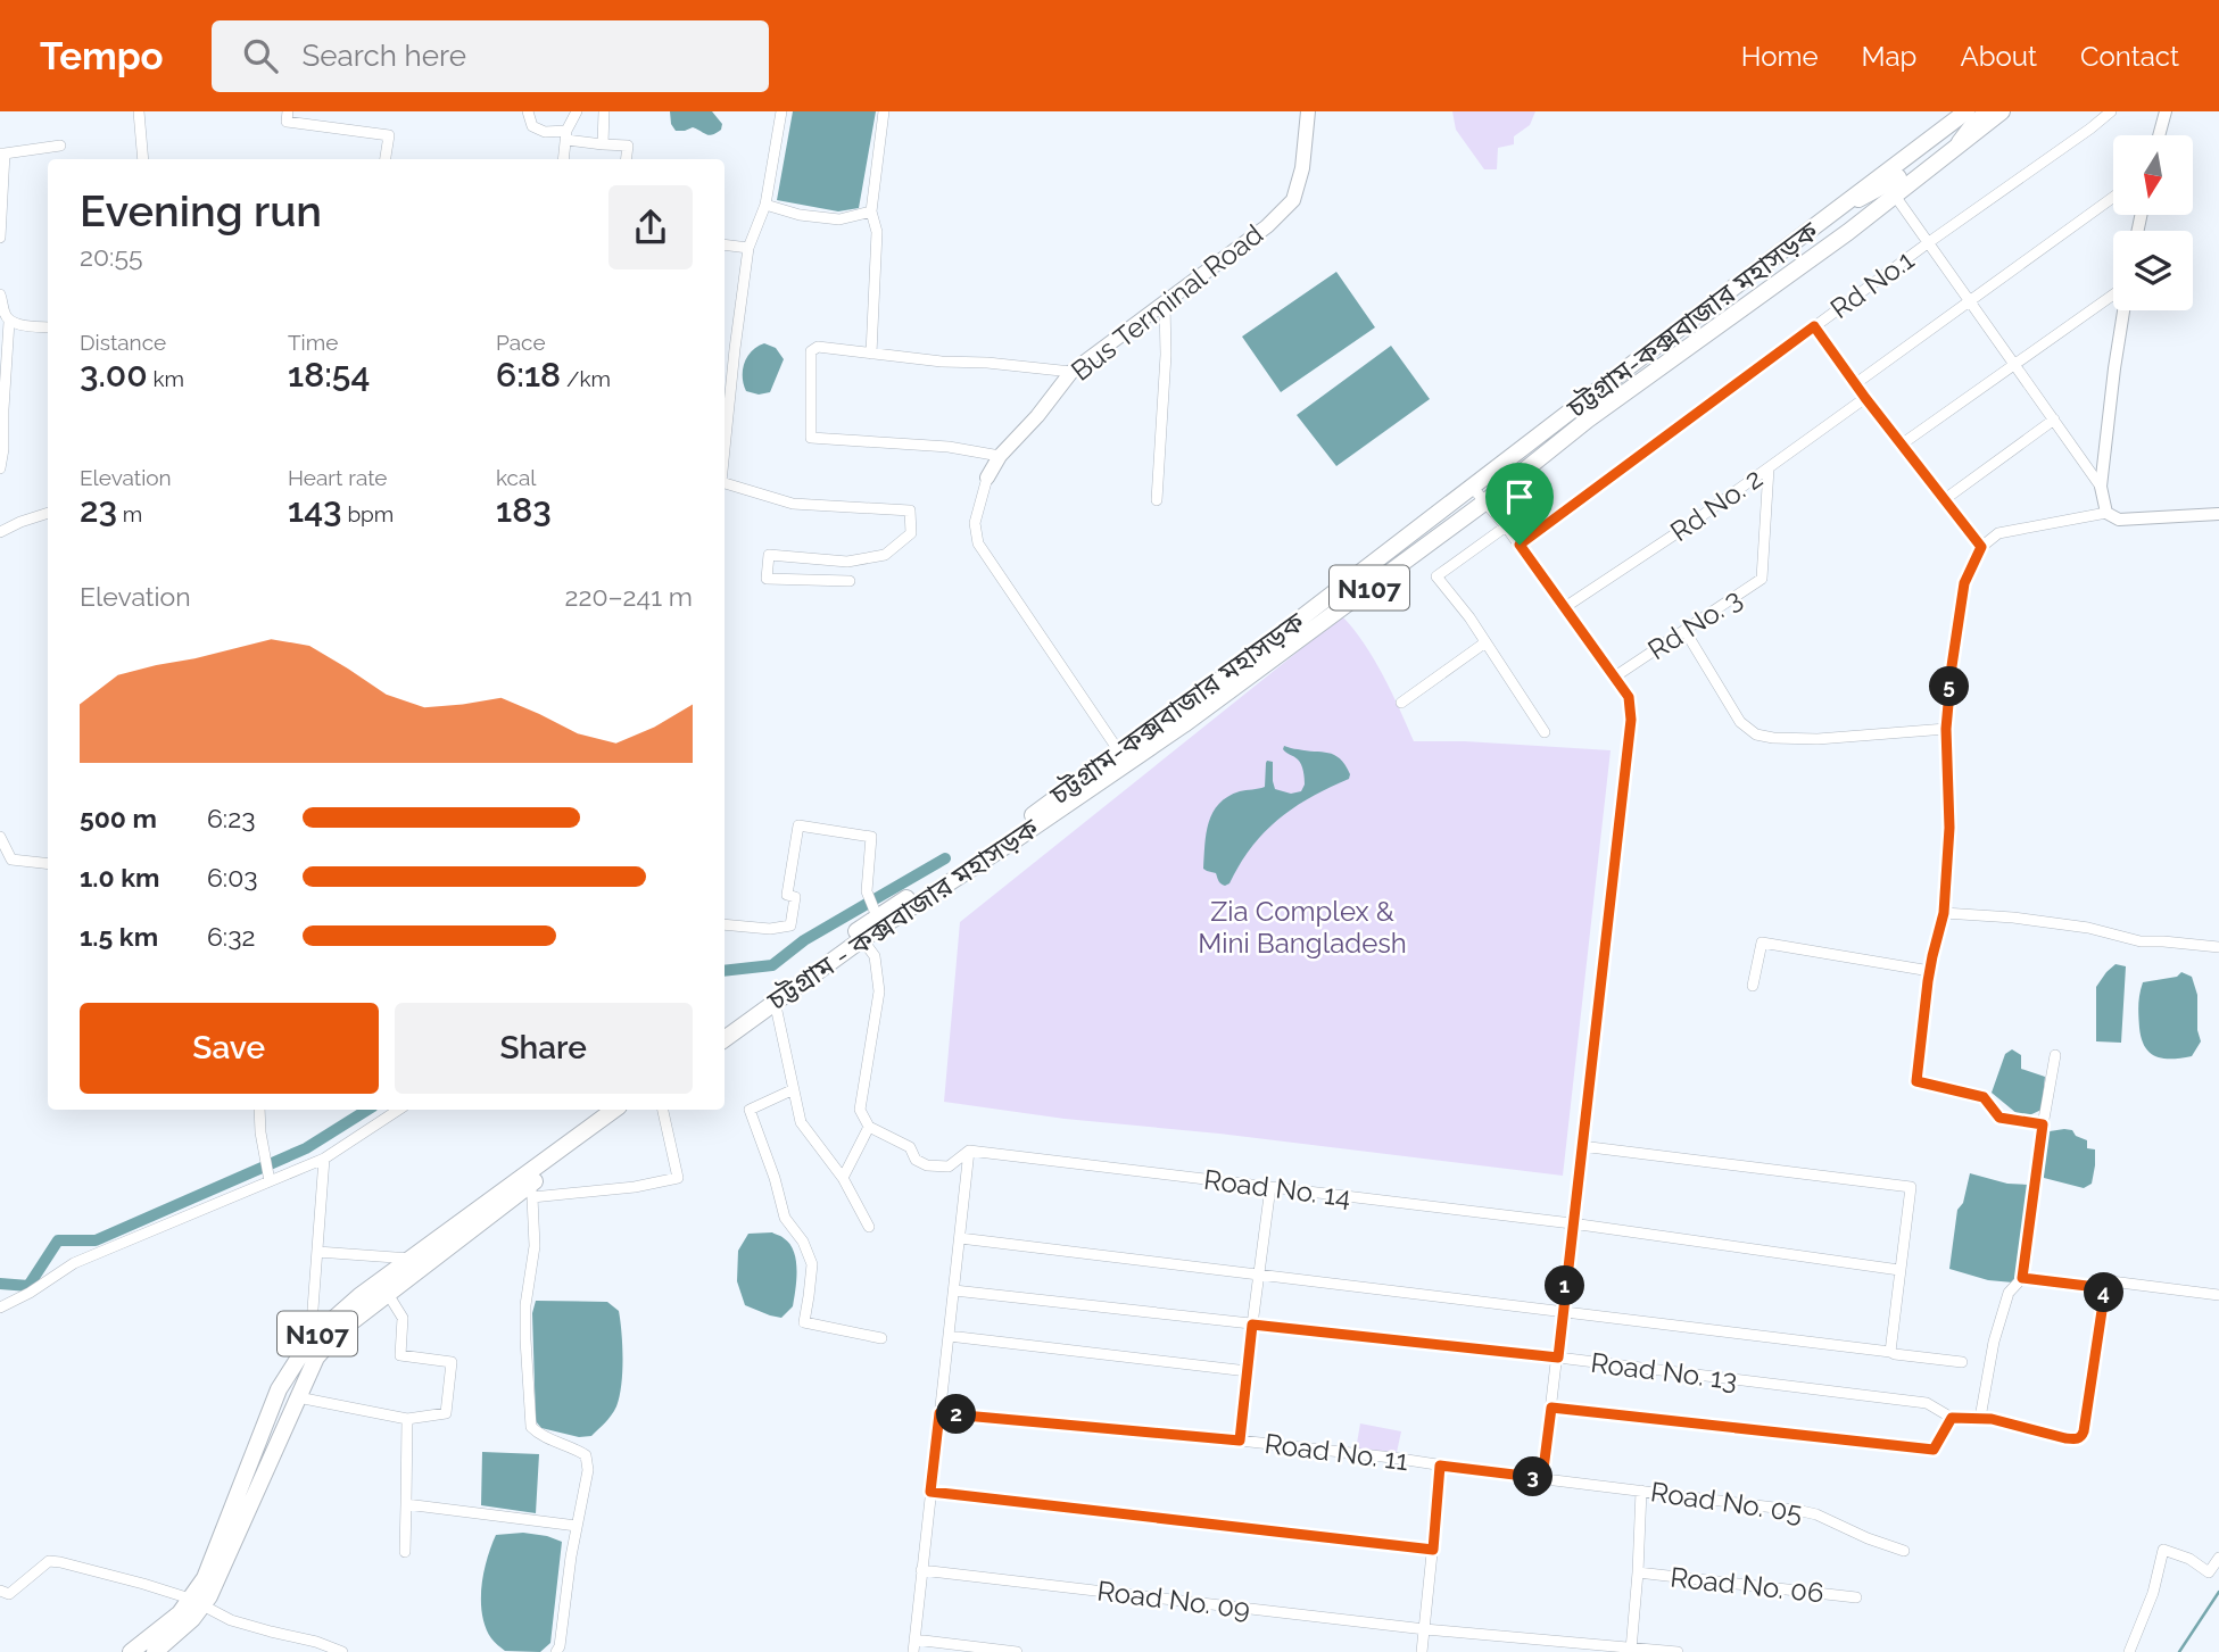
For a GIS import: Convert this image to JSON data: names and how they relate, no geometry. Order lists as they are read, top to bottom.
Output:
{
  "streets": {
    "main road": [
      "Bus Terminal Road",
      "চট্টগ্রাম-কক্সবাজার মহাসড়ক",
      "N107",
      "চট্টগ্রাম - কক্সবাজার মহাসড়ক"
    ],
    "street": [
      "Rd No.1",
      "Rd No. 2",
      "Rd No. 3",
      "Road No. 14",
      "Road No. 13",
      "Road No. 11",
      "Road No. 05",
      "Road No. 06",
      "Road No. 09"
    ]
  },
  "crossings": [
    ["চট্টগ্রাম-কক্সবাজার মহাসড়ক", "চট্টগ্রাম - কক্সবাজার মহাসড়ক"],
    ["Rd No. 2", "Rd No. 3"],
    ["Road No. 11", "Road No. 05"]
  ],
  "parks": ["Zia Complex & Mini Bangladesh"],
  "north": "bottom",
  "page": {
    "header": "Tempo",
    "search": "Search here",
    "nav": [
      "Home",
      "Map",
      "About",
      "Contact"
    ],
    "heading": ["Evening run", "20:55"],
    "stats": [
      ["Distance", "3.00 km"],
      ["Time", "18:54"],
      ["Pace", "6:18 /km"],
      ["Elevation", "23 m"],
      ["Heart rate", "143 bpm"],
      ["kcal", "183"]
    ],
    "chart": ["Elevation", "220–241 m"],
    "pins": [
      "5",
      "1",
      "4",
      "2",
      "3"
    ],
    "list": [
      {
        "name": "500 m",
        "note": "6:23"
      },
      {
        "name": "1.0 km",
        "note": "6:03"
      },
      {
        "name": "1.5 km",
        "note": "6:32"
      }
    ],
    "buttons": ["Save", "Share"]
  }
}
